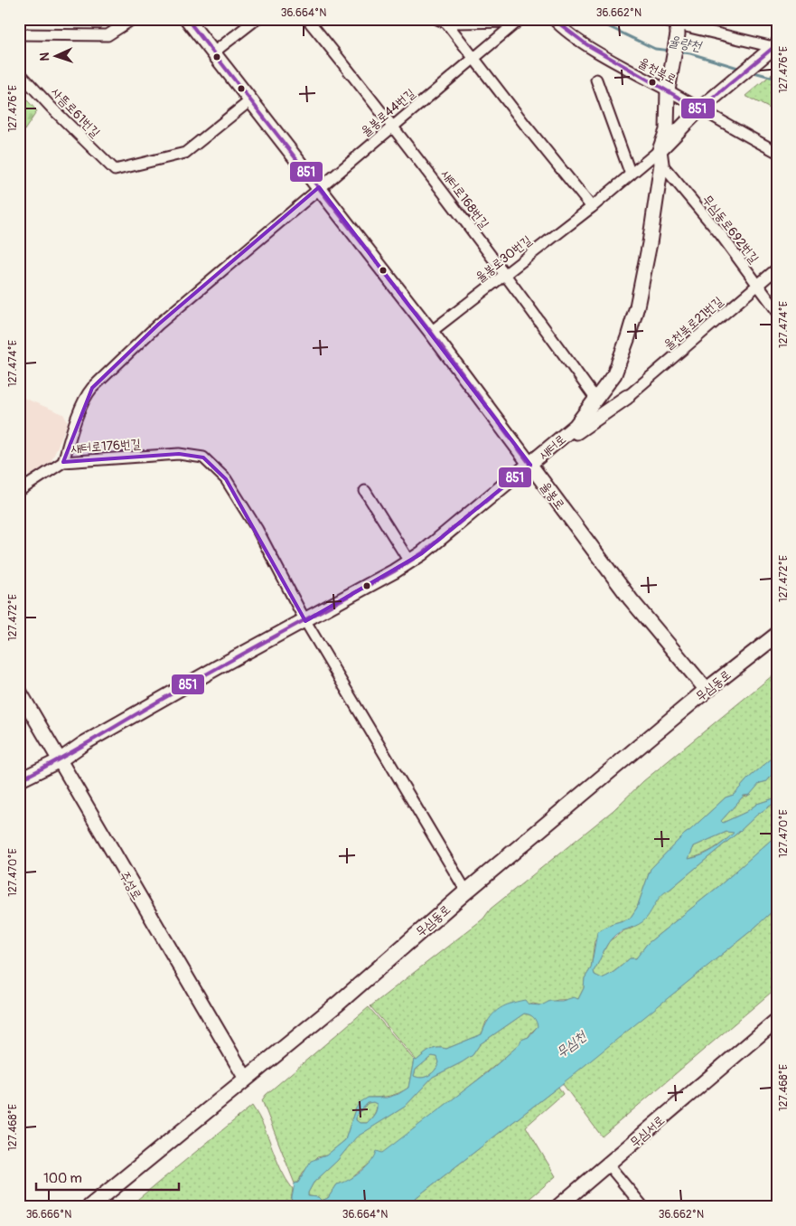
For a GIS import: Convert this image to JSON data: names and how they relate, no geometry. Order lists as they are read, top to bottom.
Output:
{
  "streets": {
    "main road": ["무심동로"],
    "street": [
      "율천북로",
      "사뜸로61번길",
      "율봉로44번길",
      "새터로168번길",
      "무심동로692번길",
      "율봉로30번길",
      "율천북로21번길",
      "새터로176번길",
      "새터로",
      "율봉로",
      "주성로",
      "무심서로"
    ]
  },
  "crossings": [
    ["율천북로", "새터로"],
    ["사뜸로61번길", "율봉로"],
    ["율봉로44번길", "새터로168번길"],
    ["율봉로44번길", "새터로176번길"],
    ["율봉로44번길", "율봉로"],
    ["새터로168번길", "율봉로30번길"],
    ["새터로168번길", "새터로"],
    ["무심동로692번길", "율봉로30번길"],
    ["무심동로692번길", "율천북로21번길"],
    ["무심동로692번길", "새터로"],
    ["율봉로30번길", "새터로"],
    ["율봉로30번길", "율봉로"],
    ["새터로176번길", "새터로"],
    ["새터로", "율봉로"],
    ["새터로", "주성로"],
    ["율봉로", "무심동로"],
    ["무심동로", "주성로"]
  ],
  "water": ["율량천", "무심천"],
  "lines": ["transit line 851"],
  "scale_bar": "100 m",
  "north": "left",
  "coordinates": [
    "36.664°N",
    "36.662°N",
    "127.476°E",
    "127.474°E",
    "127.472°E",
    "127.470°E",
    "127.468°E",
    "36.666°N"
  ]
}
